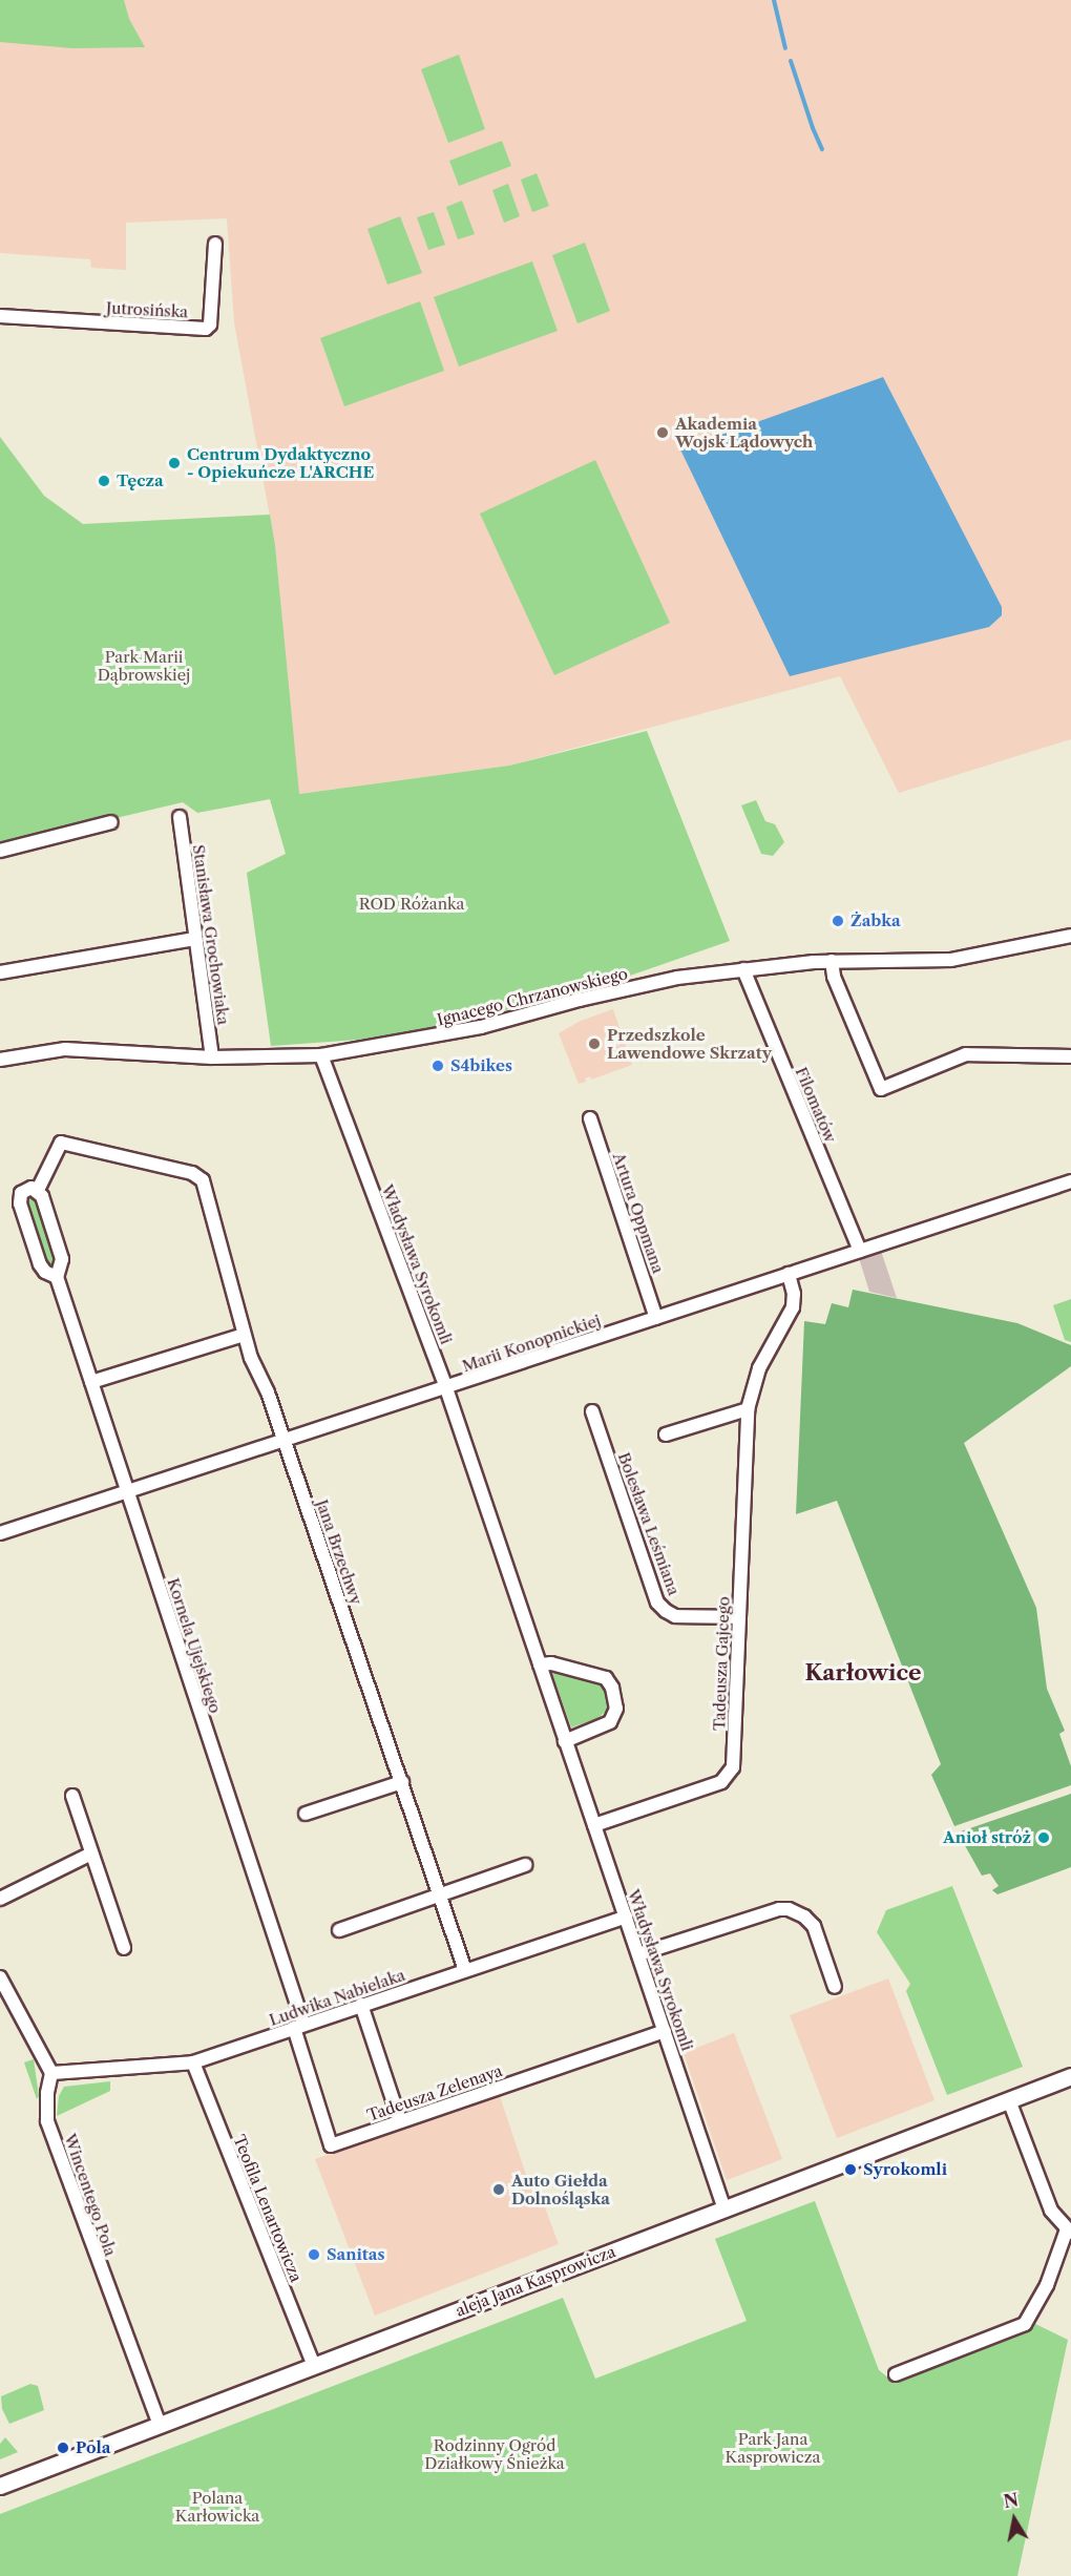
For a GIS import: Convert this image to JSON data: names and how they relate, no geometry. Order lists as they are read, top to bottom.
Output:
{
  "streets": {
    "street": [
      "Jutrosińska",
      "Stanisława Grochowiaka",
      "Ignacego Chrzanowskiego",
      "Filomatów",
      "Artura Oppmana",
      "Władysława Syrokomli",
      "Marii Konopnickiej",
      "Bolesława Leśmiana",
      "Jana Brzechwy",
      "Kornela Ujejskiego",
      "Tadeusza Gajcego",
      "Ludwika Nabielaka",
      "Tadeusza Zelenaya",
      "Wincentego Pola",
      "Teofila Lenartowicza",
      "aleja Jana Kasprowicza"
    ]
  },
  "crossings": [
    ["Stanisława Grochowiaka", "Ignacego Chrzanowskiego"],
    ["Ignacego Chrzanowskiego", "Filomatów"],
    ["Ignacego Chrzanowskiego", "Władysława Syrokomli"],
    ["Filomatów", "Marii Konopnickiej"],
    ["Artura Oppmana", "Marii Konopnickiej"],
    ["Władysława Syrokomli", "Marii Konopnickiej"],
    ["Władysława Syrokomli", "Tadeusza Gajcego"],
    ["Władysława Syrokomli", "Ludwika Nabielaka"],
    ["Władysława Syrokomli", "Tadeusza Zelenaya"],
    ["Władysława Syrokomli", "aleja Jana Kasprowicza"],
    ["Marii Konopnickiej", "Jana Brzechwy"],
    ["Marii Konopnickiej", "Kornela Ujejskiego"],
    ["Marii Konopnickiej", "Tadeusza Gajcego"],
    ["Bolesława Leśmiana", "Tadeusza Gajcego"],
    ["Jana Brzechwy", "Kornela Ujejskiego"],
    ["Jana Brzechwy", "Ludwika Nabielaka"],
    ["Kornela Ujejskiego", "Ludwika Nabielaka"],
    ["Kornela Ujejskiego", "Tadeusza Zelenaya"],
    ["Ludwika Nabielaka", "Tadeusza Zelenaya"],
    ["Ludwika Nabielaka", "Wincentego Pola"],
    ["Ludwika Nabielaka", "Teofila Lenartowicza"],
    ["Wincentego Pola", "aleja Jana Kasprowicza"],
    ["Teofila Lenartowicza", "aleja Jana Kasprowicza"]
  ],
  "districts": ["Karłowice"],
  "parks": [
    "Park Marii Dąbrowskiej",
    "ROD Różanka",
    "Park Jana Kasprowicza",
    "Rodzinny Ogród Działkowy Śnieżka",
    "Polana Karłowicka"
  ],
  "places": [
    "Akademia Wojsk Lądowych",
    "Centrum Dydaktyczno - Opiekuńcze L'ARCHE",
    "Tęcza",
    "Żabka",
    "Przedszkole Lawendowe Skrzaty",
    "S4bikes",
    "Anioł stróż",
    "Syrokomli",
    "Auto Giełda Dolnośląska",
    "Sanitas",
    "Pola"
  ],
  "north": "top"
}
